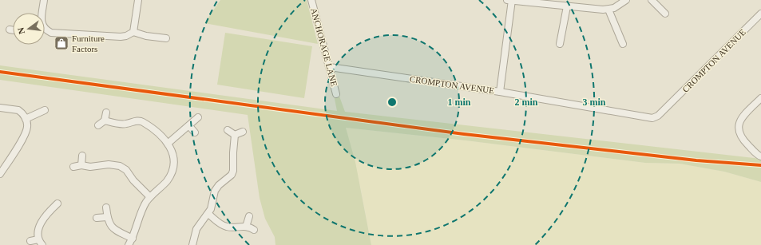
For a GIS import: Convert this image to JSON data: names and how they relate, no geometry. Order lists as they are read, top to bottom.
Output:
{
  "streets": {
    "street": ["ANCHORAGE LANE", "CROMPTON AVENUE"]
  },
  "crossings": [
    ["ANCHORAGE LANE", "CROMPTON AVENUE"]
  ],
  "places": {
    "shop": ["Furniture Factors"]
  },
  "north": "left",
  "rings": ["1 min", "2 min", "3 min"]
}
